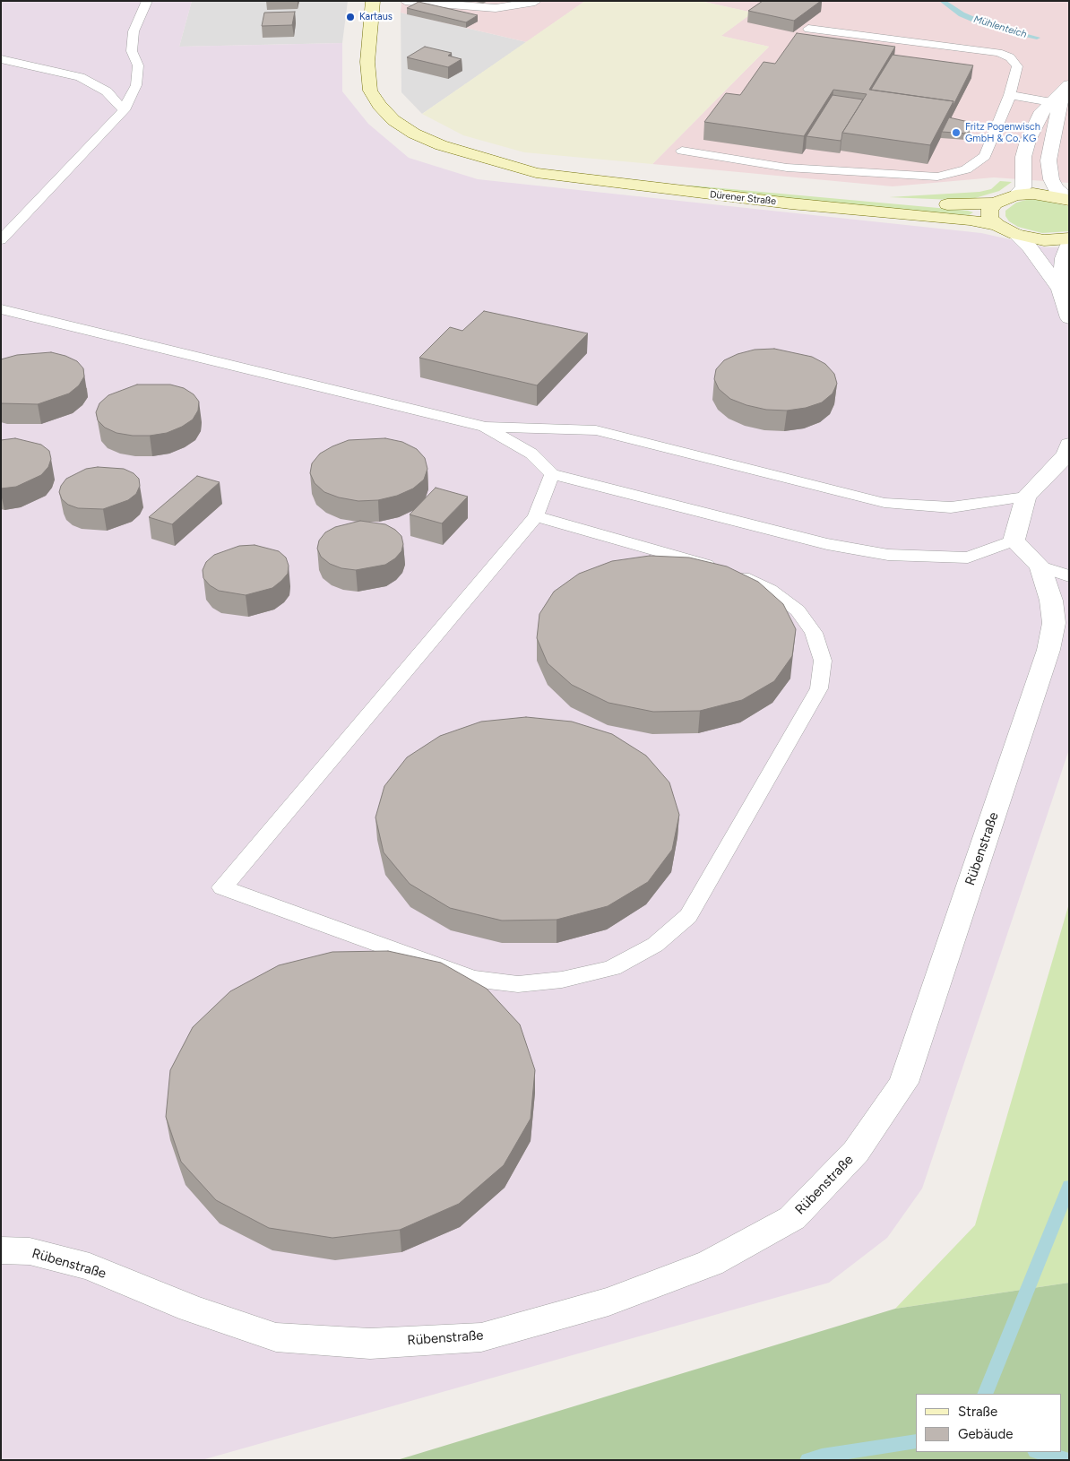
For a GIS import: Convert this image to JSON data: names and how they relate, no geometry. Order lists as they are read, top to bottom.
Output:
{
  "streets": {
    "main road": ["Dürener Straße"],
    "street": ["Rübenstraße"]
  },
  "water": ["Mühlenteich"],
  "places": ["Kartaus", "Fritz Pogenwisch GmbH & Co. KG"],
  "legend": ["Straße", "Gebäude"]
}
